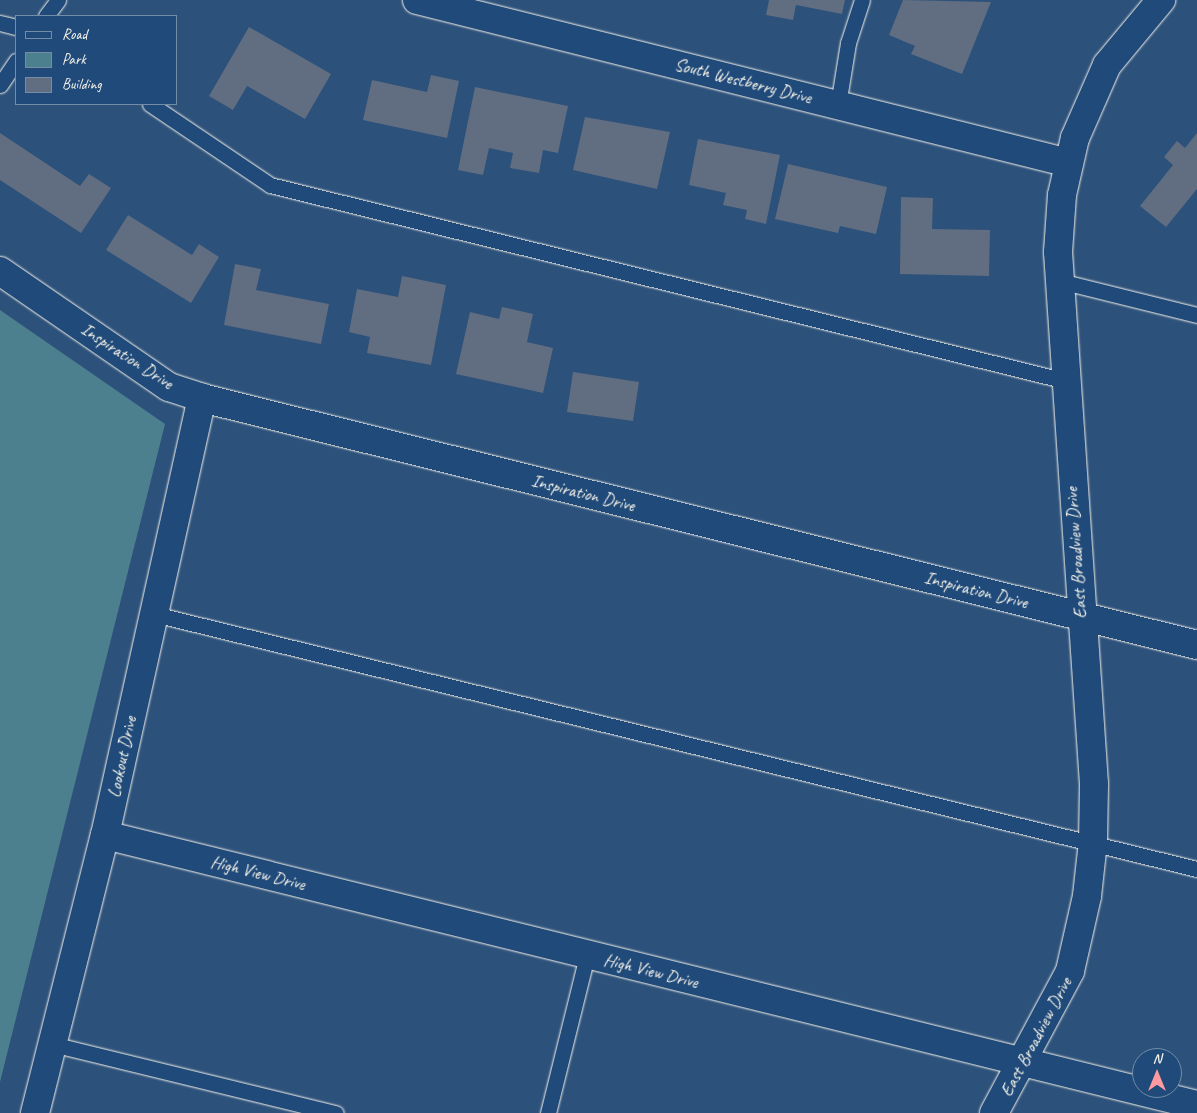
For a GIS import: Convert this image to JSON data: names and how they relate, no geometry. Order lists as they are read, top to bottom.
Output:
{
  "streets": {
    "street": [
      "South Westberry Drive",
      "Inspiration Drive",
      "East Broadview Drive",
      "Lookout Drive",
      "High View Drive"
    ]
  },
  "crossings": [
    ["South Westberry Drive", "East Broadview Drive"],
    ["Inspiration Drive", "East Broadview Drive"],
    ["Inspiration Drive", "Lookout Drive"],
    ["East Broadview Drive", "High View Drive"],
    ["Lookout Drive", "High View Drive"]
  ],
  "legend": ["Road", "Park", "Building"],
  "north": "top"
}
